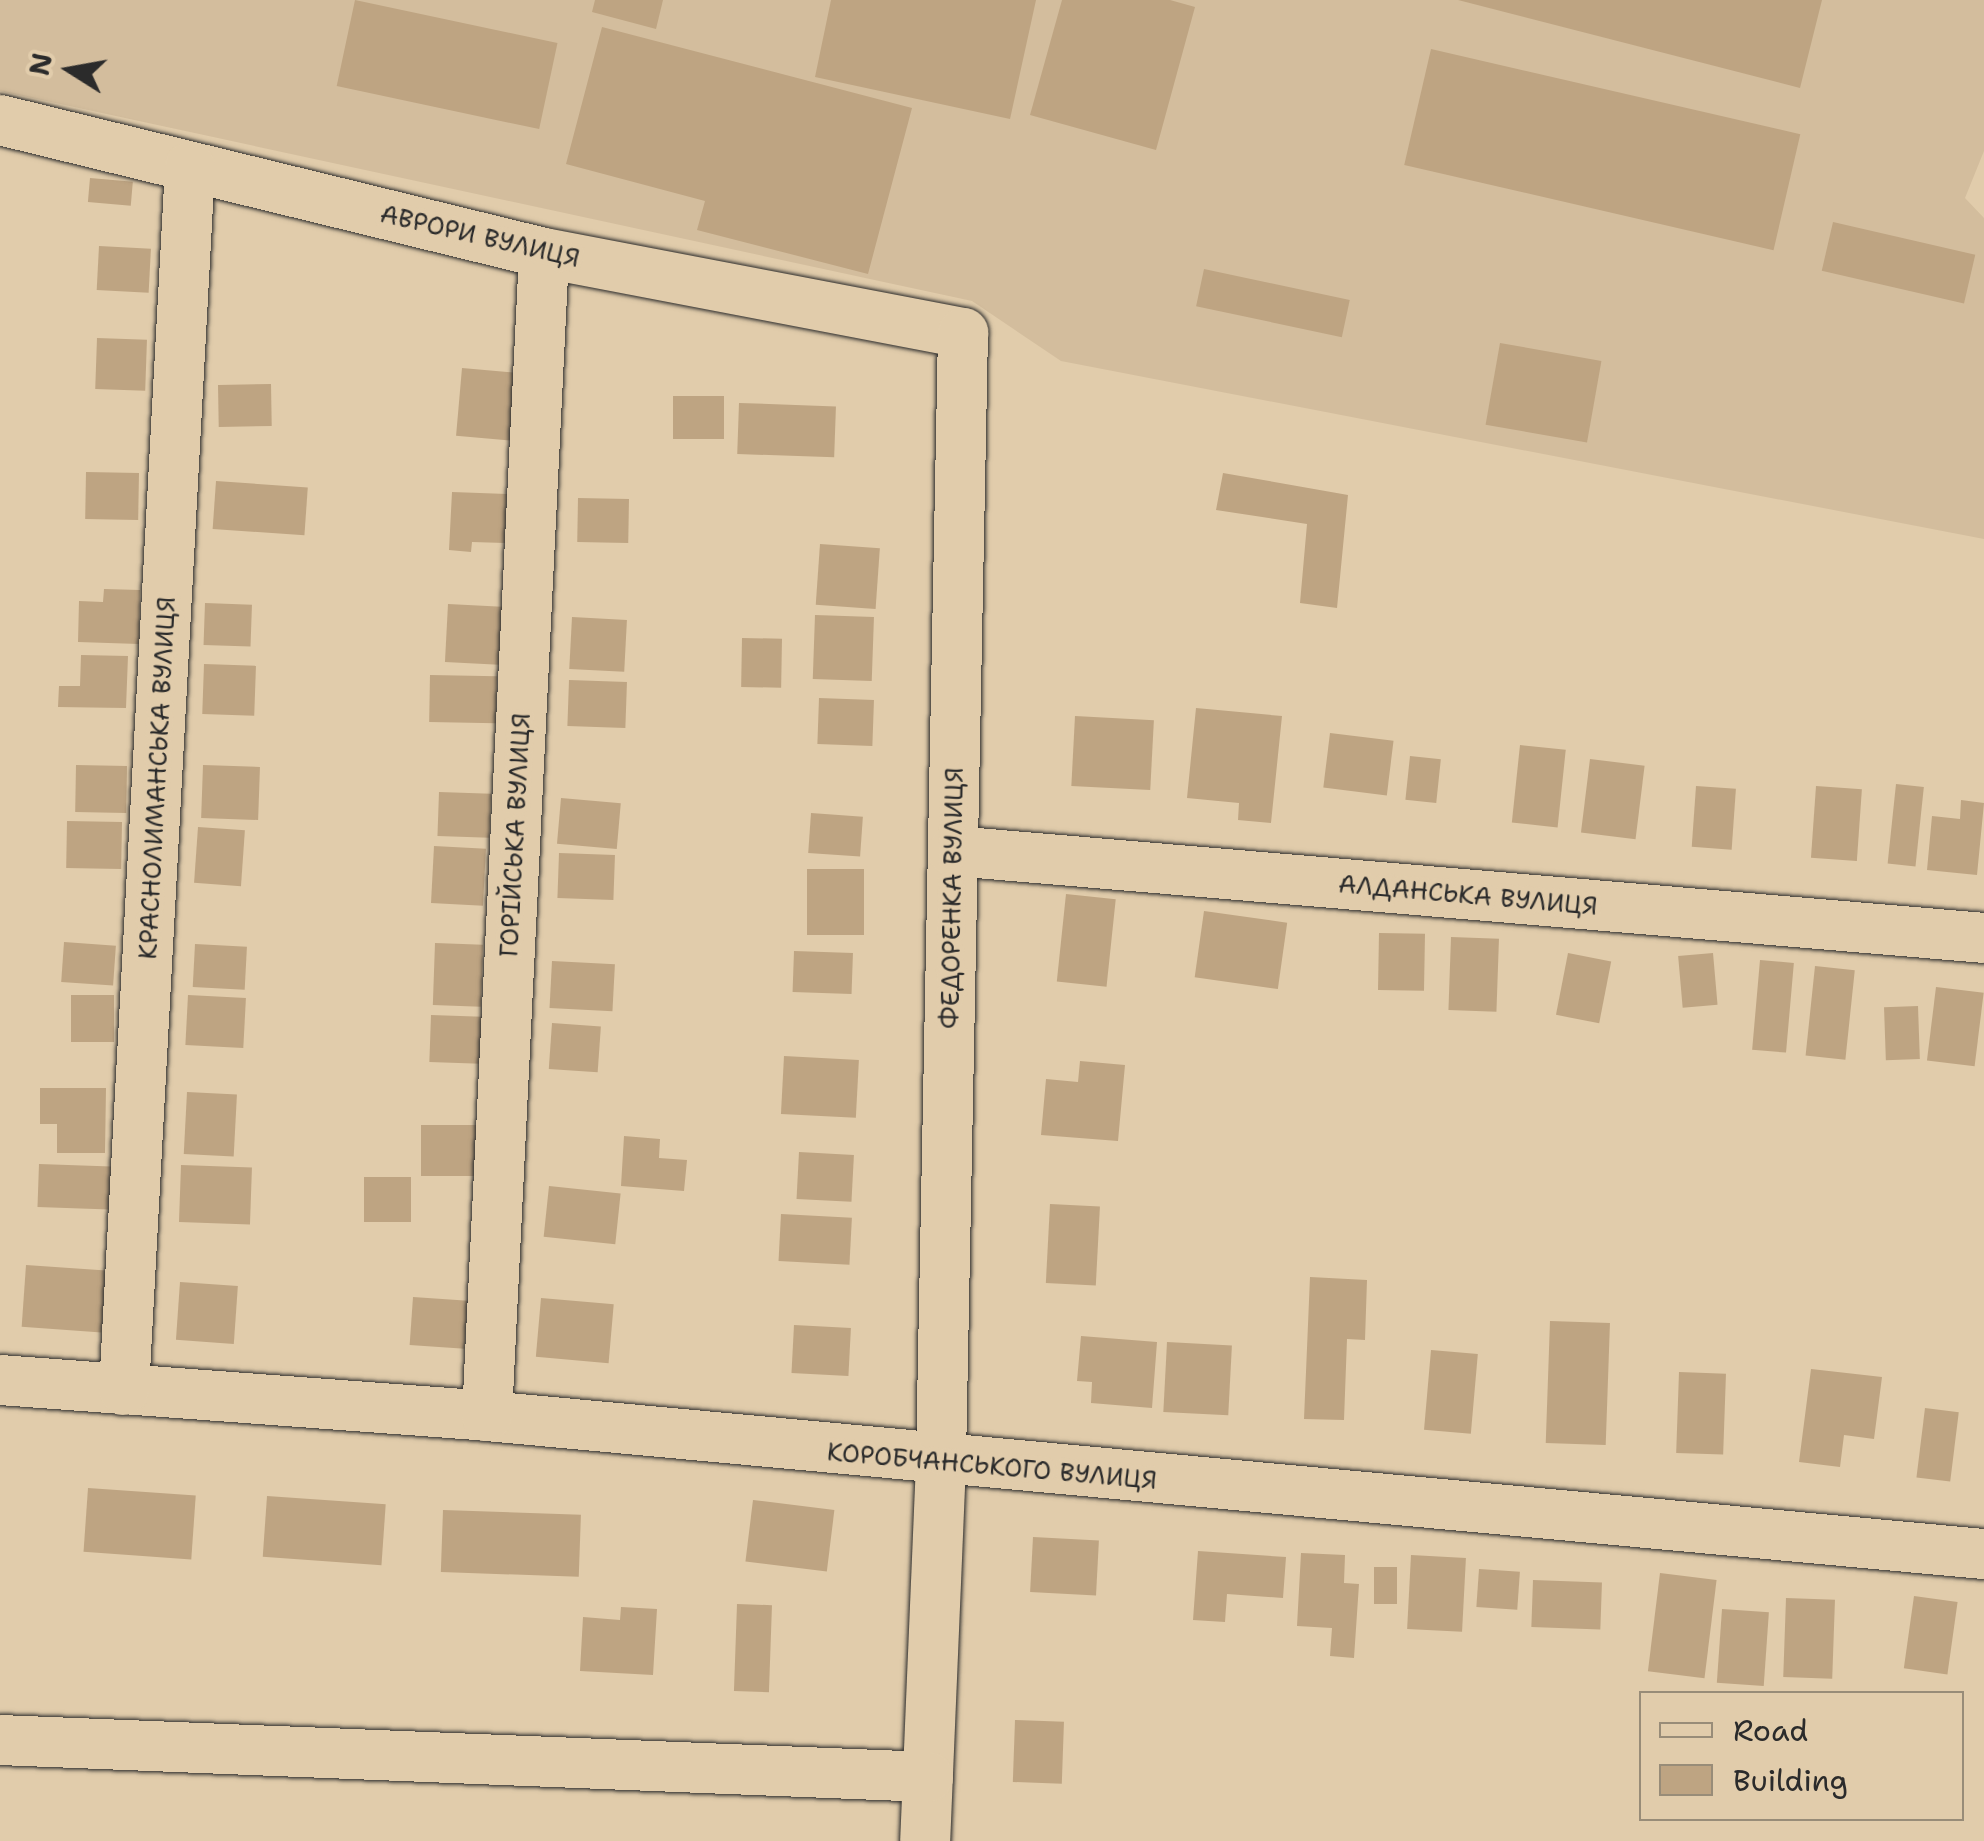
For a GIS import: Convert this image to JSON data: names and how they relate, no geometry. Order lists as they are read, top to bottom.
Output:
{
  "streets": {
    "street": [
      "АВРОРИ ВУЛИЦЯ",
      "КРАСНОЛИМАНСЬКА ВУЛИЦЯ",
      "ГОРІЙСЬКА ВУЛИЦЯ",
      "АЛДАНСЬКА ВУЛИЦЯ",
      "ФЕДОРЕНКА ВУЛИЦЯ",
      "КОРОБЧАНСЬКОГО ВУЛИЦЯ"
    ]
  },
  "crossings": [
    ["АВРОРИ ВУЛИЦЯ", "КРАСНОЛИМАНСЬКА ВУЛИЦЯ"],
    ["АВРОРИ ВУЛИЦЯ", "ГОРІЙСЬКА ВУЛИЦЯ"],
    ["АВРОРИ ВУЛИЦЯ", "ФЕДОРЕНКА ВУЛИЦЯ"],
    ["КРАСНОЛИМАНСЬКА ВУЛИЦЯ", "КОРОБЧАНСЬКОГО ВУЛИЦЯ"],
    ["ГОРІЙСЬКА ВУЛИЦЯ", "КОРОБЧАНСЬКОГО ВУЛИЦЯ"],
    ["АЛДАНСЬКА ВУЛИЦЯ", "ФЕДОРЕНКА ВУЛИЦЯ"],
    ["ФЕДОРЕНКА ВУЛИЦЯ", "КОРОБЧАНСЬКОГО ВУЛИЦЯ"]
  ],
  "legend": ["Road", "Building"],
  "north": "left"
}
